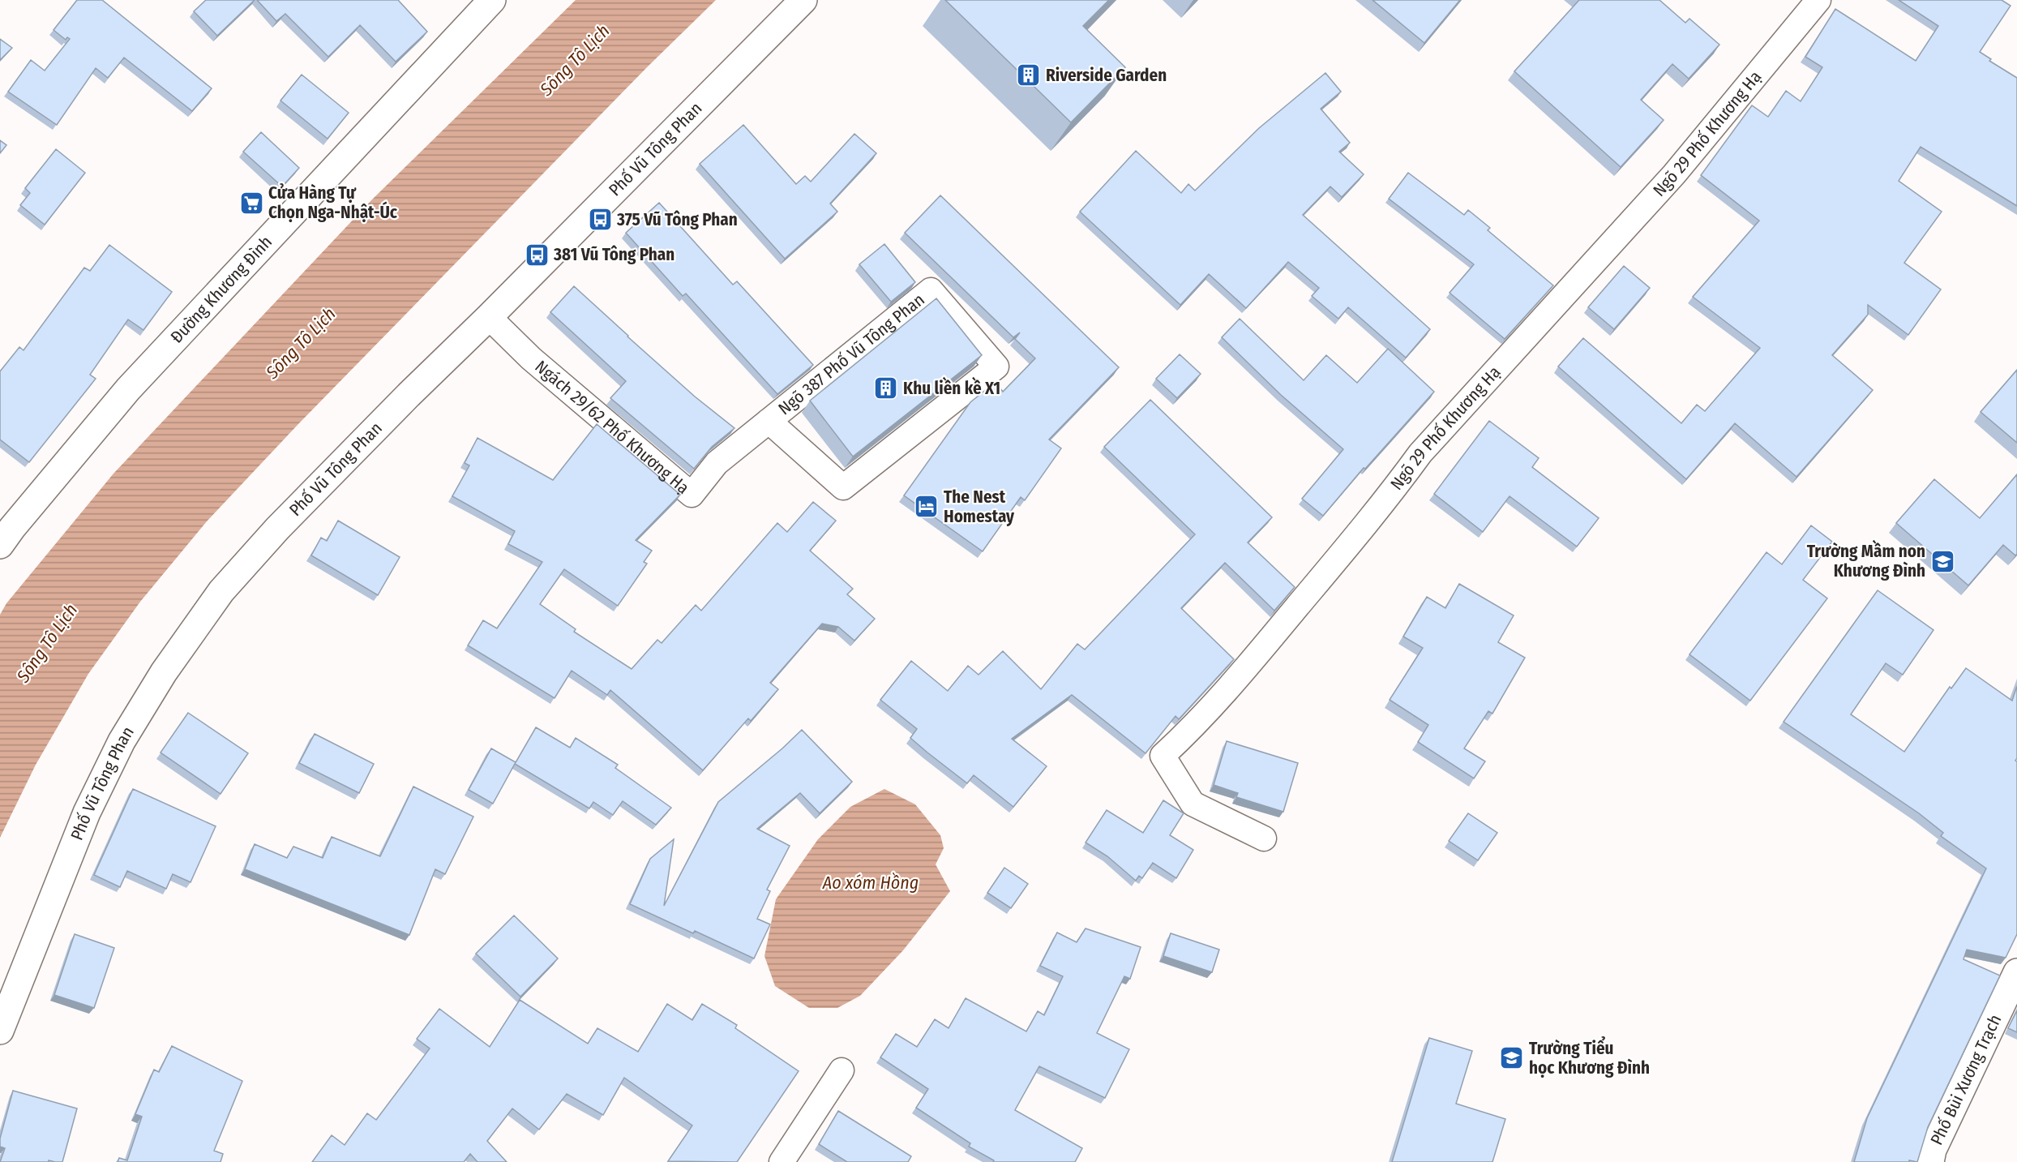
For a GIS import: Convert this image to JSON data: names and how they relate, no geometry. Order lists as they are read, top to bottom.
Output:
{
  "streets": {
    "main road": ["Phố Vũ Tông Phan", "Đường Khương Đình", "Phố Bùi Xương Trạch"],
    "street": ["Ngõ 29 Phố Khương Hạ", "Ngõ 387 Phố Vũ Tông Phan", "Ngách 29/62 Phố Khương Hạ"]
  },
  "crossings": [
    ["Phố Vũ Tông Phan", "Ngách 29/62 Phố Khương Hạ"],
    ["Ngõ 387 Phố Vũ Tông Phan", "Ngách 29/62 Phố Khương Hạ"]
  ],
  "water": ["Sông Tô Lịch", "Ao xóm Hồng"],
  "places": {
    "building": ["Riverside Garden", "Khu liền kề X1"],
    "supermarket": ["Cửa Hàng Tự Chọn Nga-Nhật-Úc"],
    "bus stop": ["375 Vũ Tông Phan", "381 Vũ Tông Phan"],
    "hotel": ["The Nest Homestay"],
    "school or university": ["Trường Mầm non Khương Đình", "Trường Tiểu học Khương Đình"]
  }
}
